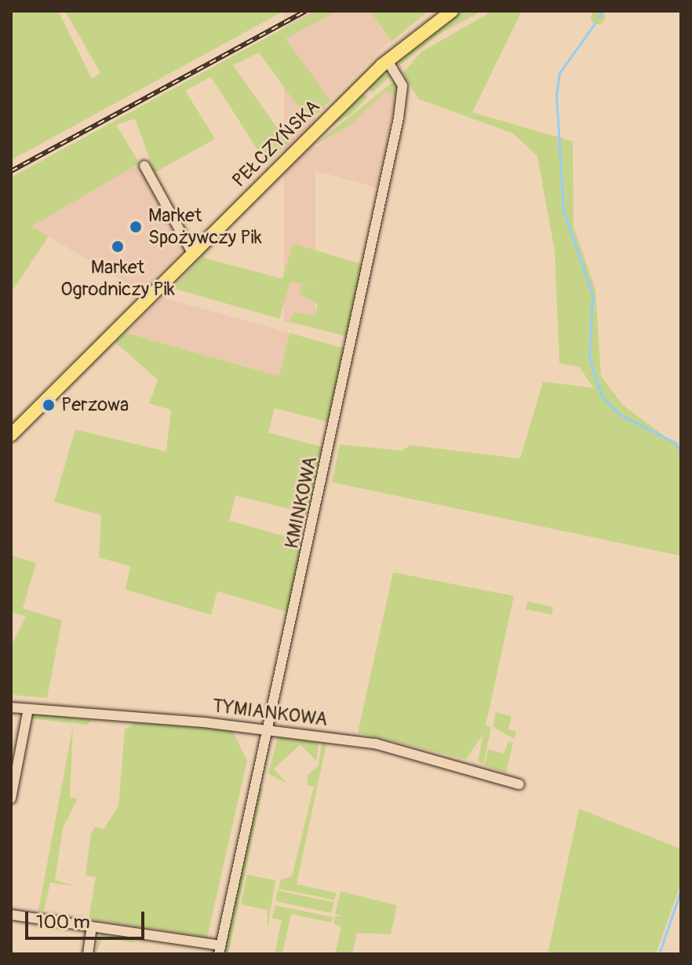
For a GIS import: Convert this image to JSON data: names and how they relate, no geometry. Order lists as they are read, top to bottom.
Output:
{
  "streets": {
    "main road": ["PEŁCZYŃSKA"],
    "street": ["KMINKOWA", "TYMIANKOWA"]
  },
  "crossings": [
    ["PEŁCZYŃSKA", "KMINKOWA"],
    ["KMINKOWA", "TYMIANKOWA"]
  ],
  "places": ["Market Spożywczy Pik", "Market Ogrodniczy Pik", "Perzowa"],
  "scale_bar": "100 m"
}
